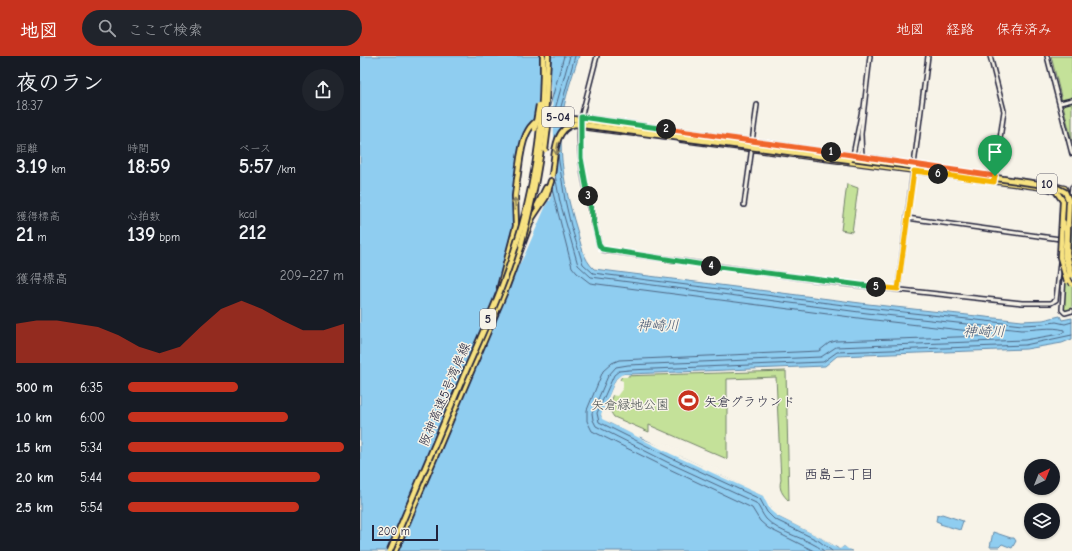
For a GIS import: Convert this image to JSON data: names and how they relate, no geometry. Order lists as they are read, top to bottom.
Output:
{
  "streets": {
    "highway": ["5-04", "5", "阪神高速5号湾岸線"],
    "main road": ["10"]
  },
  "crossings": [
    ["5-04", "阪神高速5号湾岸線"]
  ],
  "districts": ["西島二丁目"],
  "water": ["神崎川"],
  "parks": ["矢倉緑地公園"],
  "places": {
    "sports": ["矢倉グラウンド"]
  },
  "scale_bar": "200 m",
  "north": "top right",
  "page": {
    "header": "地図",
    "search": "ここで検索",
    "nav": ["地図", "経路", "保存済み"],
    "heading": ["夜のラン", "18:37"],
    "pins": [
      "2",
      "1",
      "6",
      "3",
      "4",
      "5"
    ],
    "stats": [
      ["距離", "3.19 km"],
      ["時間", "18:59"],
      ["ペース", "5:57 /km"],
      ["獲得標高", "21 m"],
      ["心拍数", "139 bpm"],
      ["kcal", "212"]
    ],
    "chart": ["獲得標高", "209–227 m"],
    "list": [
      {
        "name": "500 m",
        "note": "6:35"
      },
      {
        "name": "1.0 km",
        "note": "6:00"
      },
      {
        "name": "1.5 km",
        "note": "5:34"
      },
      {
        "name": "2.0 km",
        "note": "5:44"
      },
      {
        "name": "2.5 km",
        "note": "5:54"
      }
    ],
    "scale": "200 m"
  }
}
